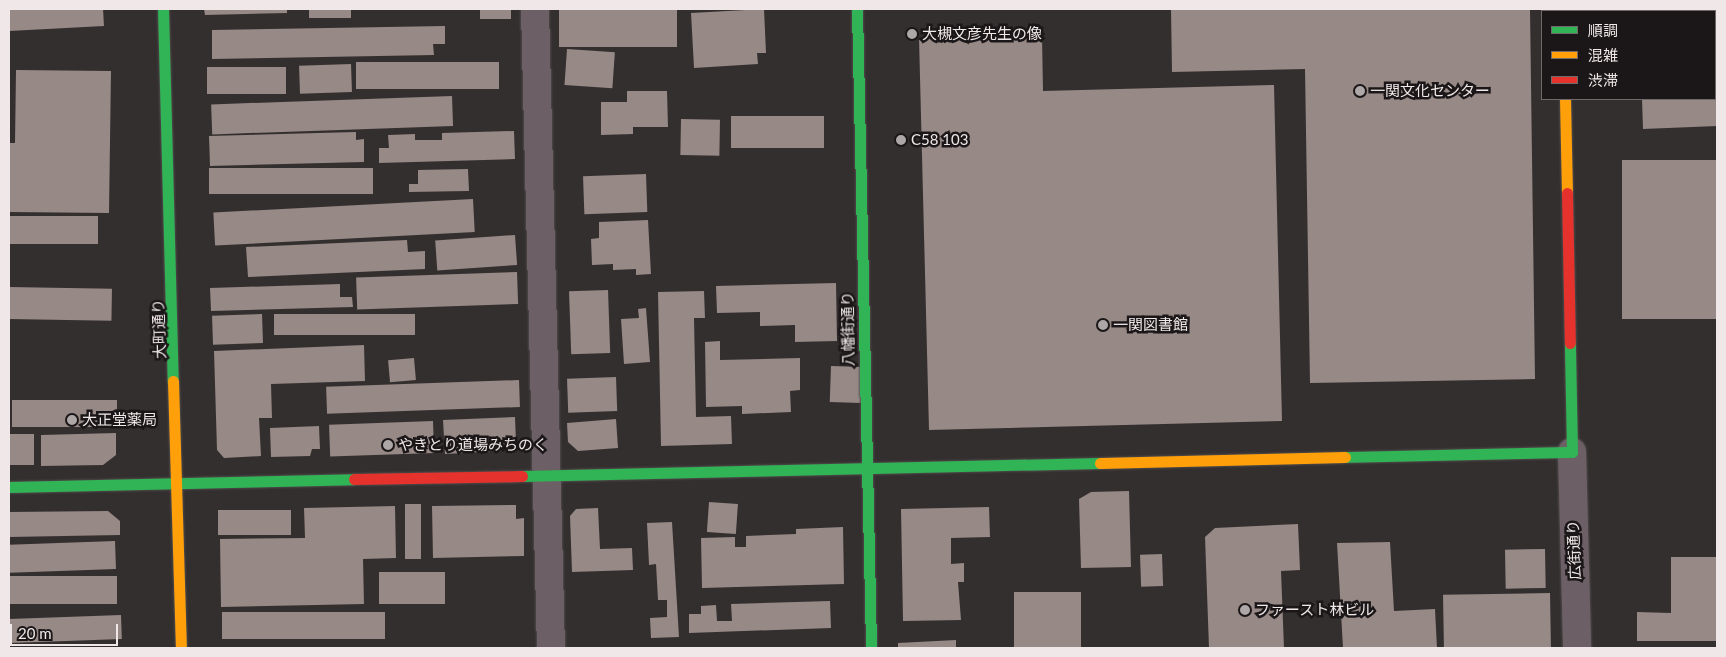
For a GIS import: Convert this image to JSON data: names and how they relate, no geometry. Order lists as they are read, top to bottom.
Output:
{
  "streets": {
    "street": ["大町通り", "八幡街通り", "広街通り"]
  },
  "places": [
    "大槻文彦先生の像",
    "一関文化センター",
    "C58 103",
    "一関図書館",
    "大正堂薬局",
    "やきとり道場みちのく",
    "ファースト林ビル"
  ],
  "legend": ["順調", "混雑", "渋滞"],
  "scale_bar": "20 m"
}
